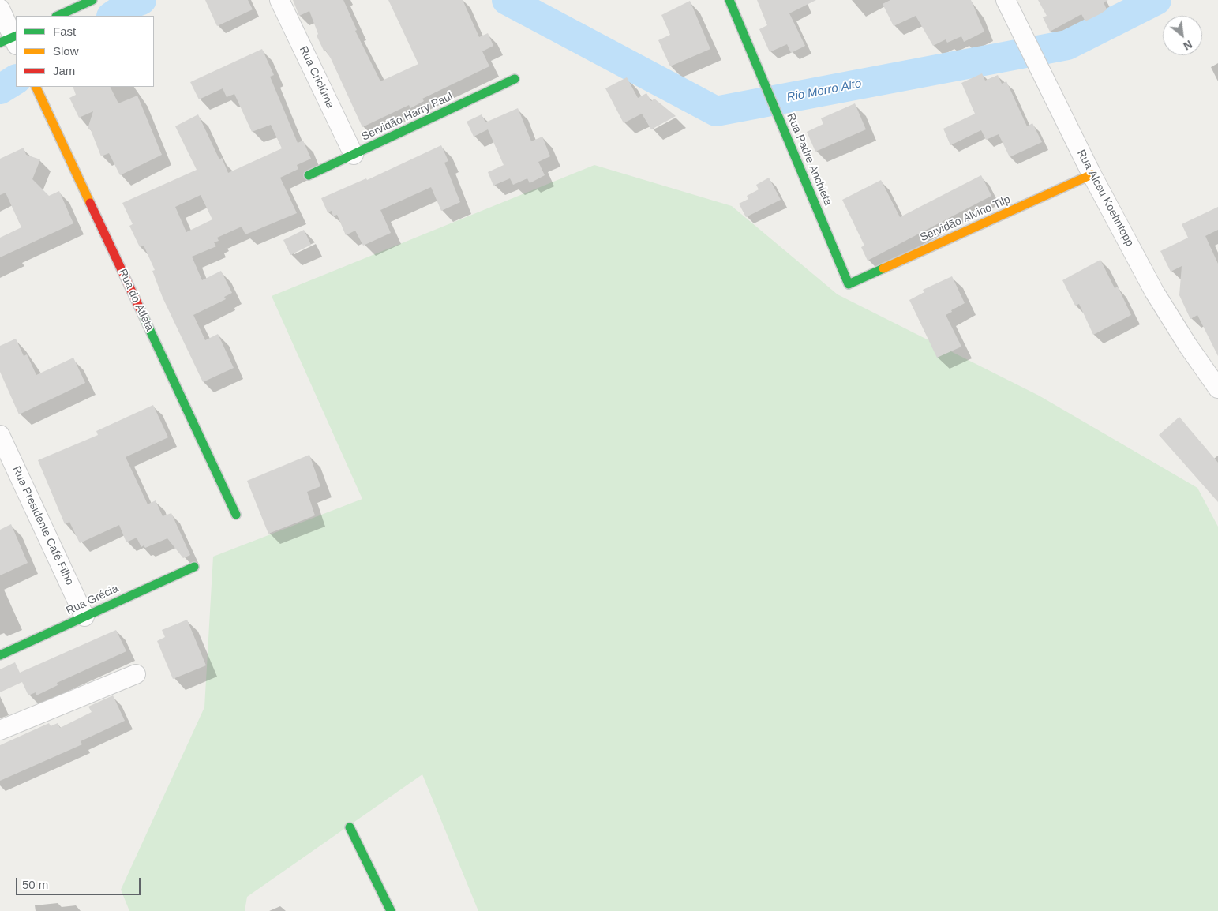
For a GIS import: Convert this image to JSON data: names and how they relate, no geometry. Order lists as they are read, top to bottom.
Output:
{
  "streets": {
    "street": [
      "Rua Criciúma",
      "Servidão Harry Paul",
      "Rua Padre Anchieta",
      "Rua Alceu Koehntopp",
      "Servidão Alvino Tilp",
      "Rua do Atleta",
      "Rua Presidente Café Filho",
      "Rua Grécia"
    ]
  },
  "crossings": [
    ["Rua Criciúma", "Servidão Harry Paul"],
    ["Rua Padre Anchieta", "Servidão Alvino Tilp"],
    ["Rua Alceu Koehntopp", "Servidão Alvino Tilp"],
    ["Rua Presidente Café Filho", "Rua Grécia"]
  ],
  "water": ["Rio Morro Alto"],
  "legend": ["Fast", "Slow", "Jam"],
  "scale_bar": "50 m",
  "north": "bottom right"
}
